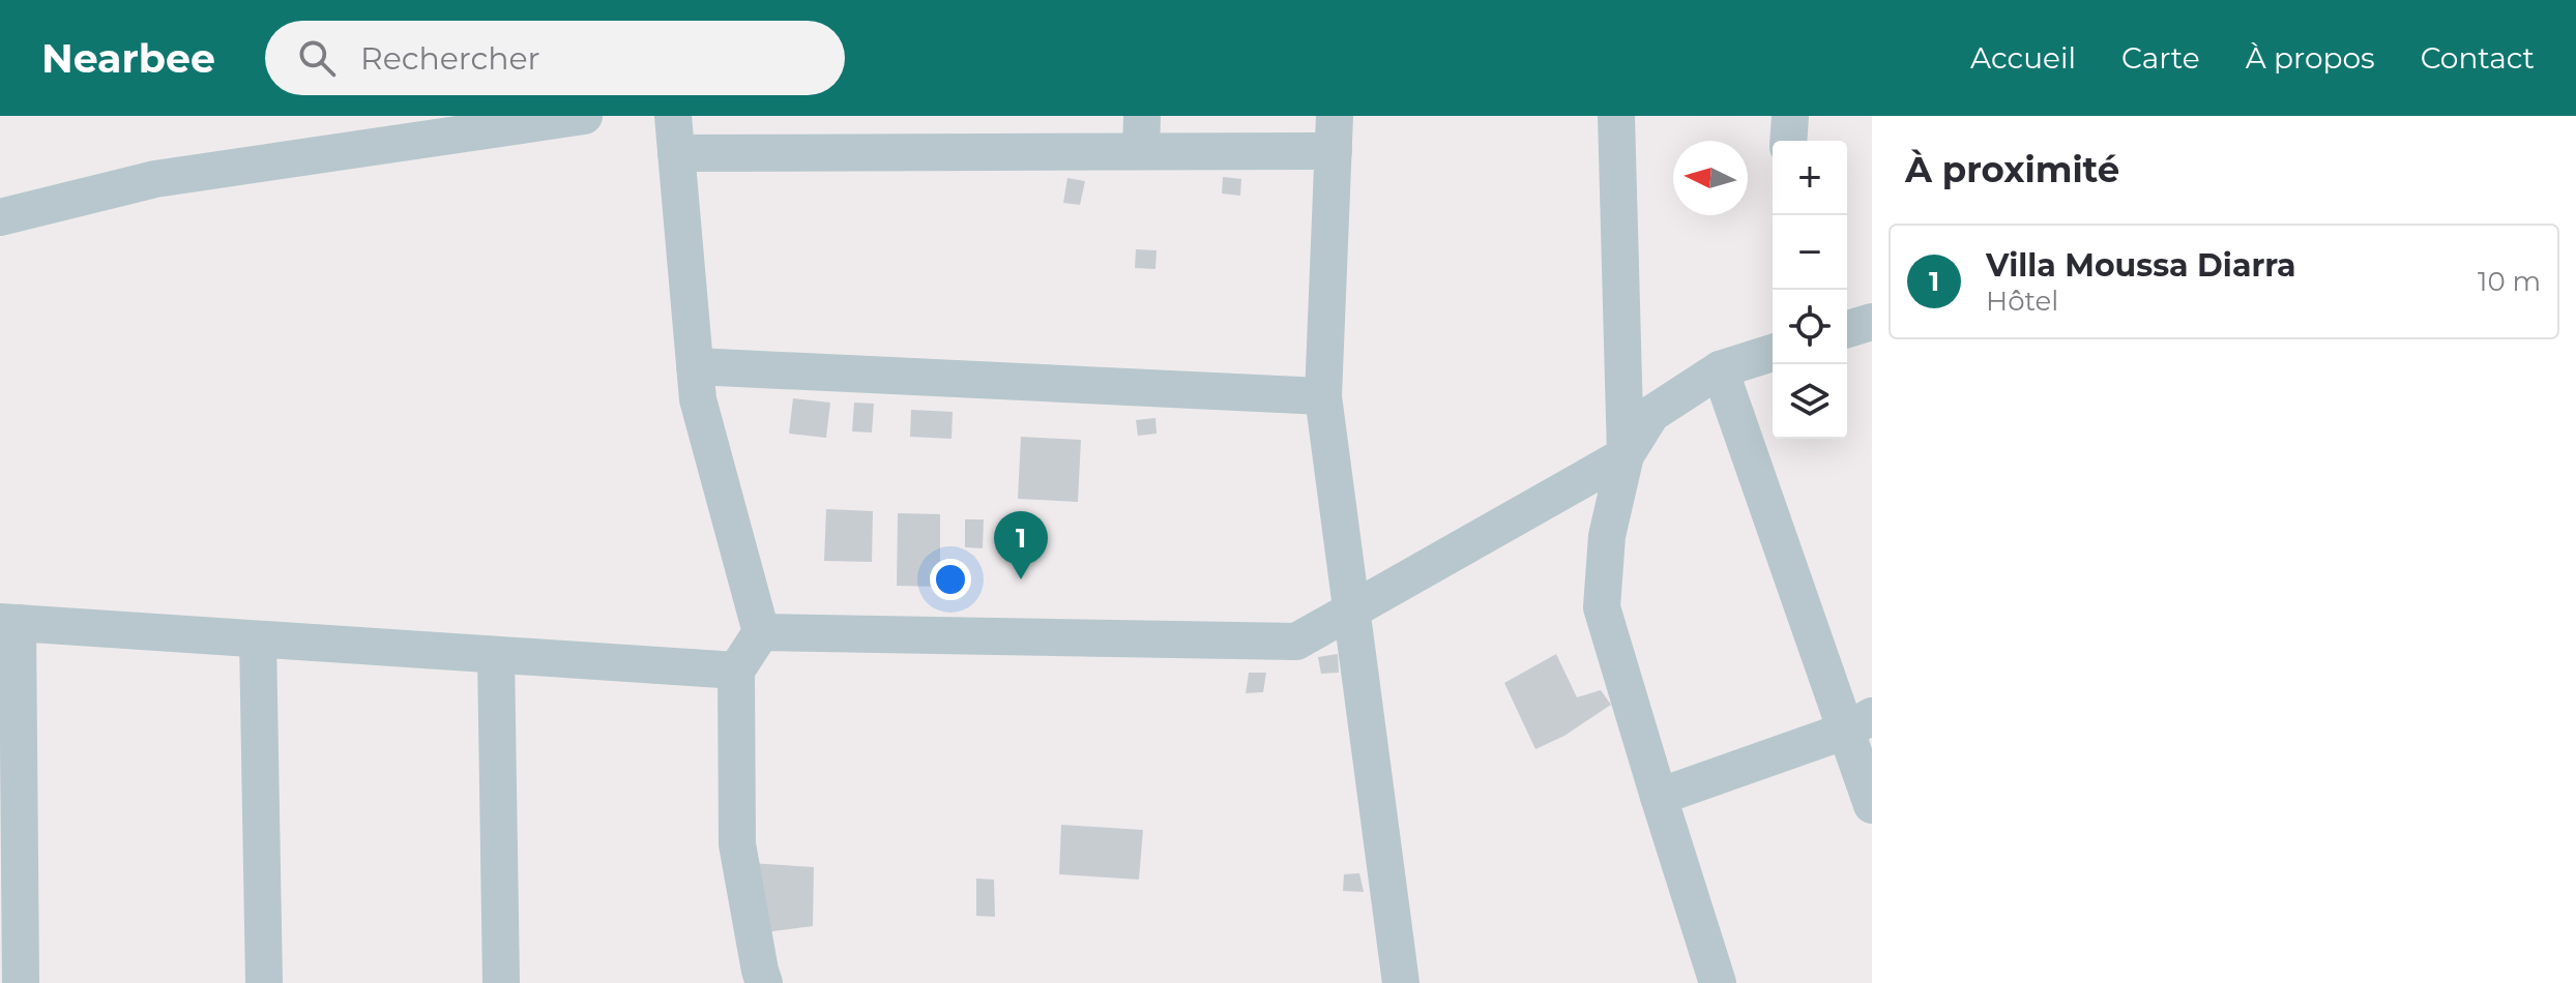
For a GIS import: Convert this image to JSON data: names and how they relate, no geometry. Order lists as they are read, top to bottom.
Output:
{
  "north": "left",
  "page": {
    "header": "Nearbee",
    "search": "Rechercher",
    "nav": [
      "Accueil",
      "Carte",
      "À propos",
      "Contact"
    ],
    "heading": "À proximité",
    "map_buttons": ["+", "−"],
    "list": [
      {
        "mark": "1",
        "name": "Villa Moussa Diarra",
        "note": "Hôtel",
        "value": "10 m"
      }
    ],
    "pins": "1"
  }
}
